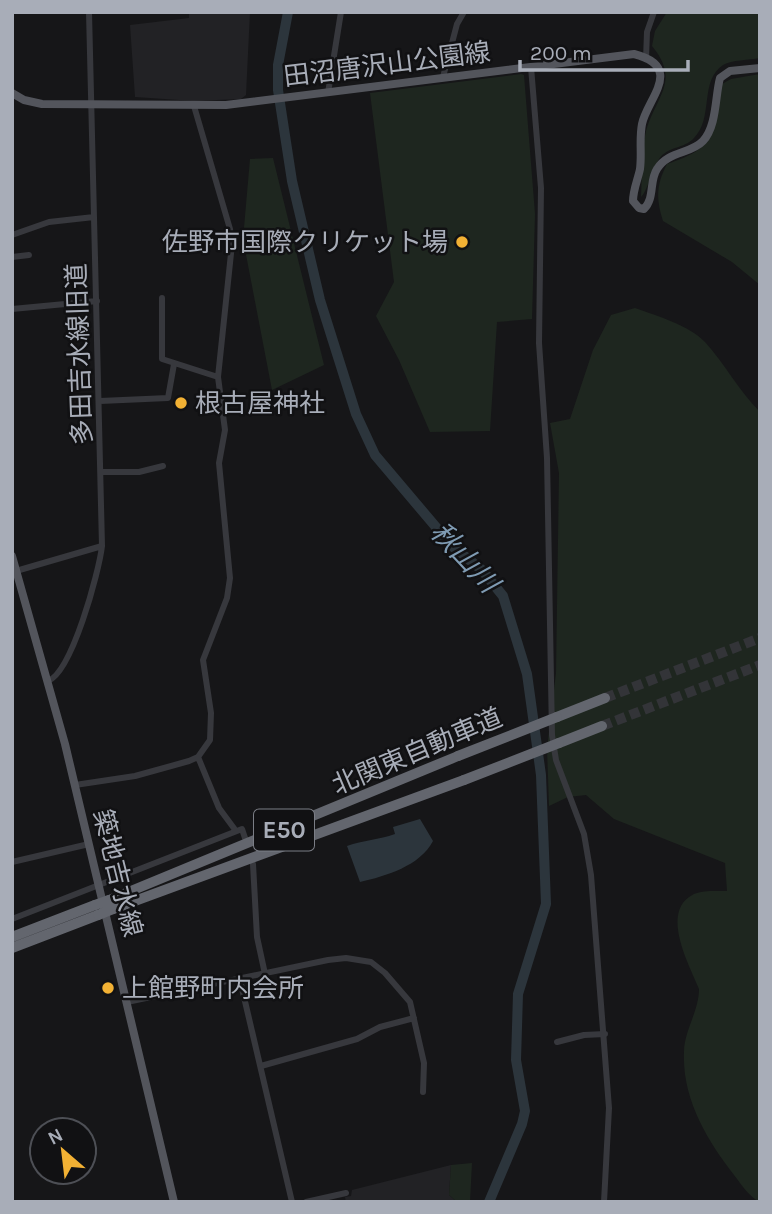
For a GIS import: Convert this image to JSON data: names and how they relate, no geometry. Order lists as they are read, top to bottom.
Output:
{
  "streets": {
    "highway": ["北関東自動車道", "E50"],
    "main road": ["田沼唐沢山公園線", "築地吉水線"],
    "street": ["多田吉水線旧道"]
  },
  "crossings": [
    ["田沼唐沢山公園線", "多田吉水線旧道"],
    ["多田吉水線旧道", "築地吉水線"]
  ],
  "water": ["秋山川"],
  "places": ["佐野市国際クリケット場", "根古屋神社", "上館野町内会所"],
  "scale_bar": "200 m",
  "north": "top left"
}
